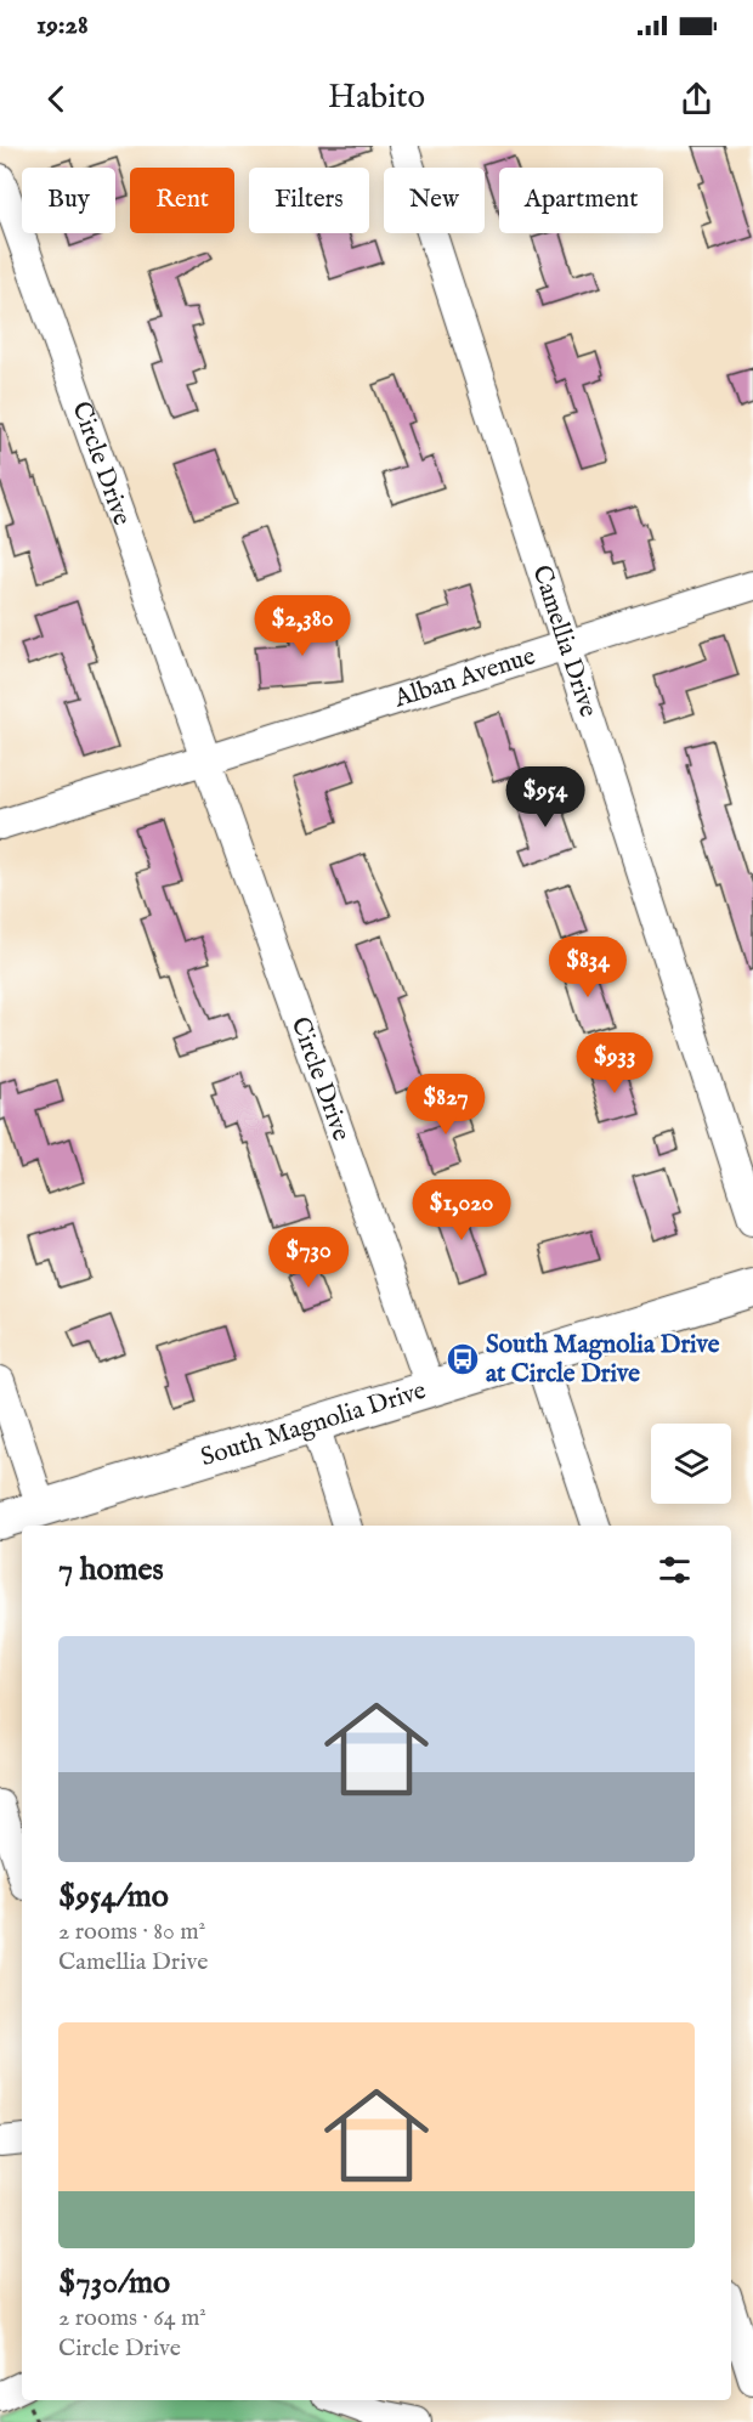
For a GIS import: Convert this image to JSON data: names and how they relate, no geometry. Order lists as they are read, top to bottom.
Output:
{
  "streets": {
    "main road": ["South Magnolia Drive"],
    "street": ["Circle Drive", "Camellia Drive", "Alban Avenue"]
  },
  "crossings": [
    ["Circle Drive", "Alban Avenue"],
    ["Circle Drive", "South Magnolia Drive"],
    ["Camellia Drive", "Alban Avenue"]
  ],
  "places": {
    "bus stop": ["South Magnolia Drive at Circle Drive"]
  },
  "page": {
    "status": "19:28",
    "header": "Habito",
    "chip": [
      "Buy",
      "Rent",
      "Filters",
      "New",
      "Apartment"
    ],
    "price": [
      "$2,380",
      "$954",
      "$834",
      "$933",
      "$827",
      "$1,020",
      "$730"
    ],
    "heading": "7 homes",
    "list": [
      {
        "name": "$954/mo",
        "note": "2 rooms · 80 m² · Camellia Drive"
      },
      {
        "name": "$730/mo",
        "note": "2 rooms · 64 m² · Circle Drive"
      }
    ]
  }
}
